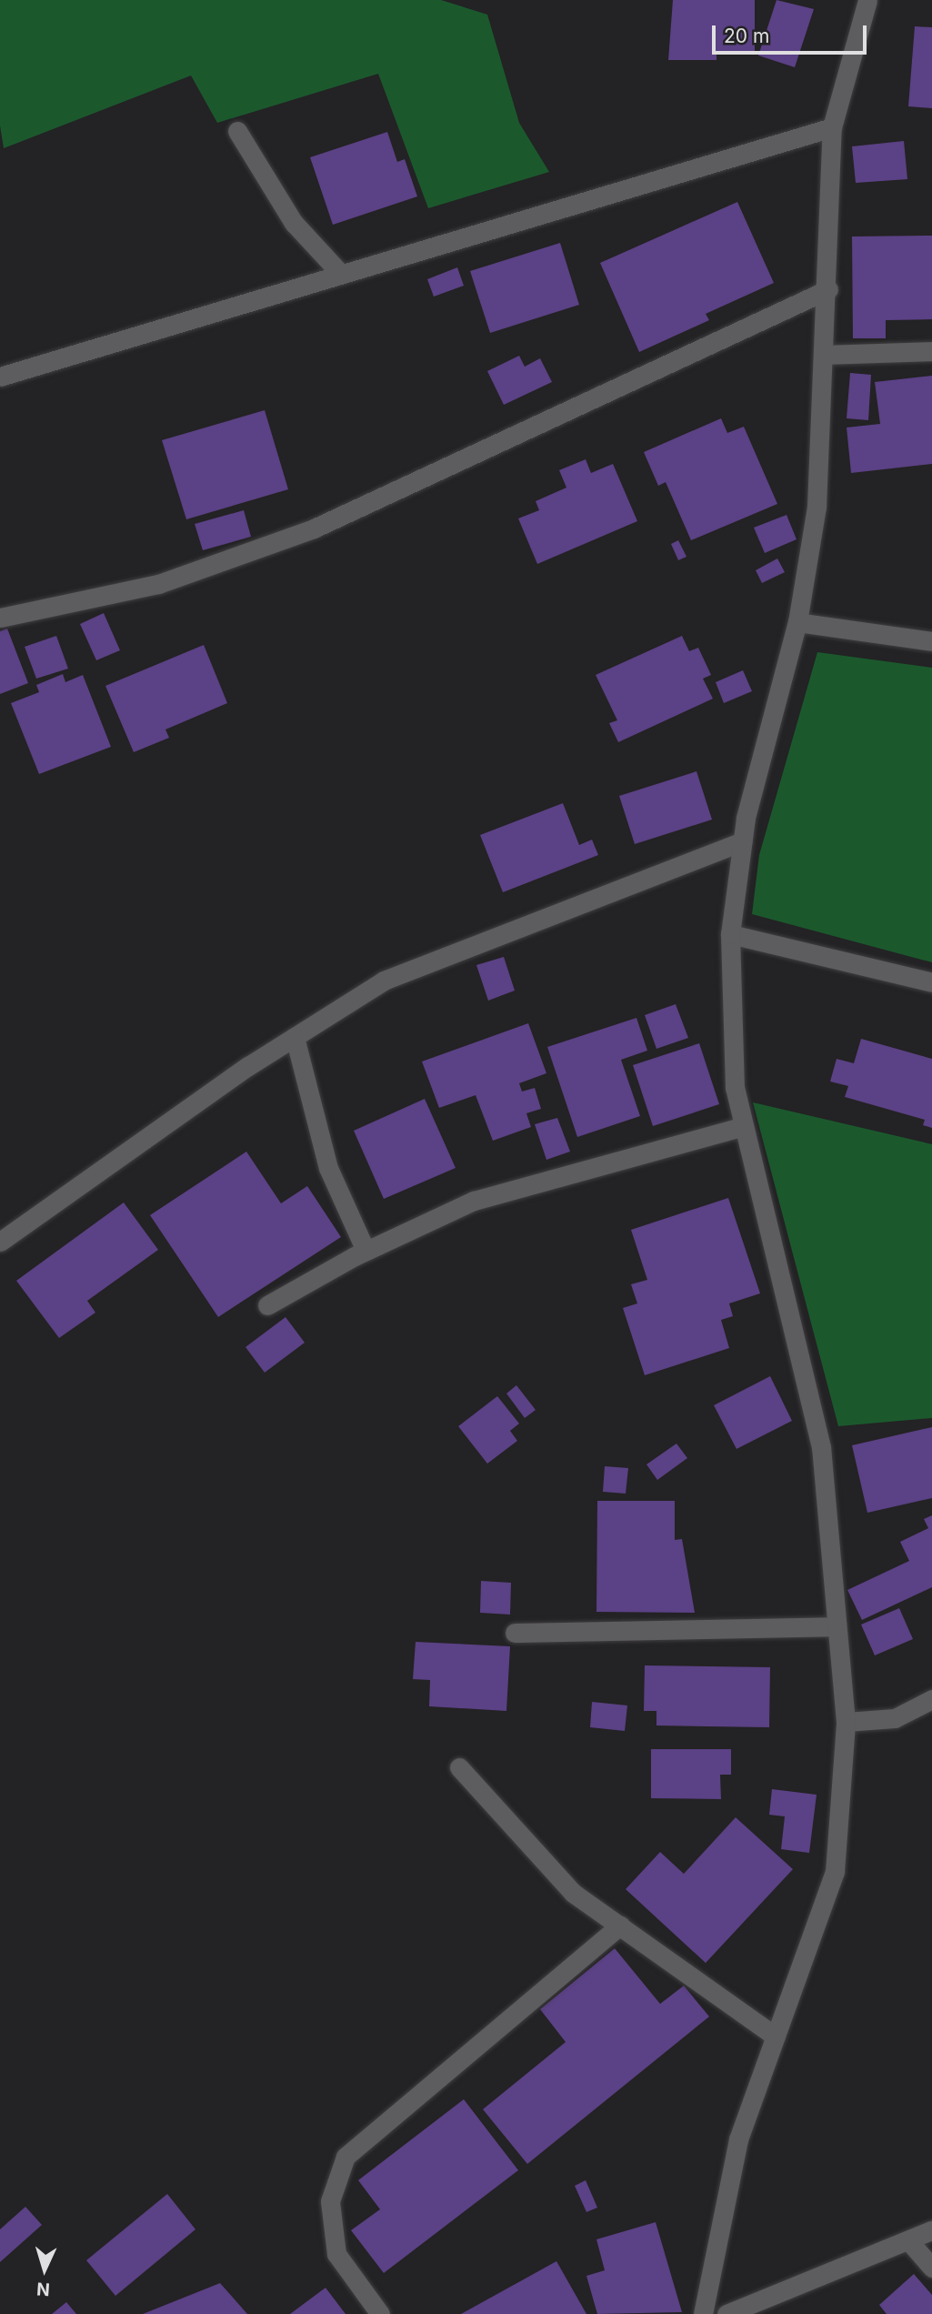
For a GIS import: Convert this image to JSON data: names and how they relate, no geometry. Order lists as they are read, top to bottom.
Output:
{
  "scale_bar": "20 m",
  "north": "bottom"
}
